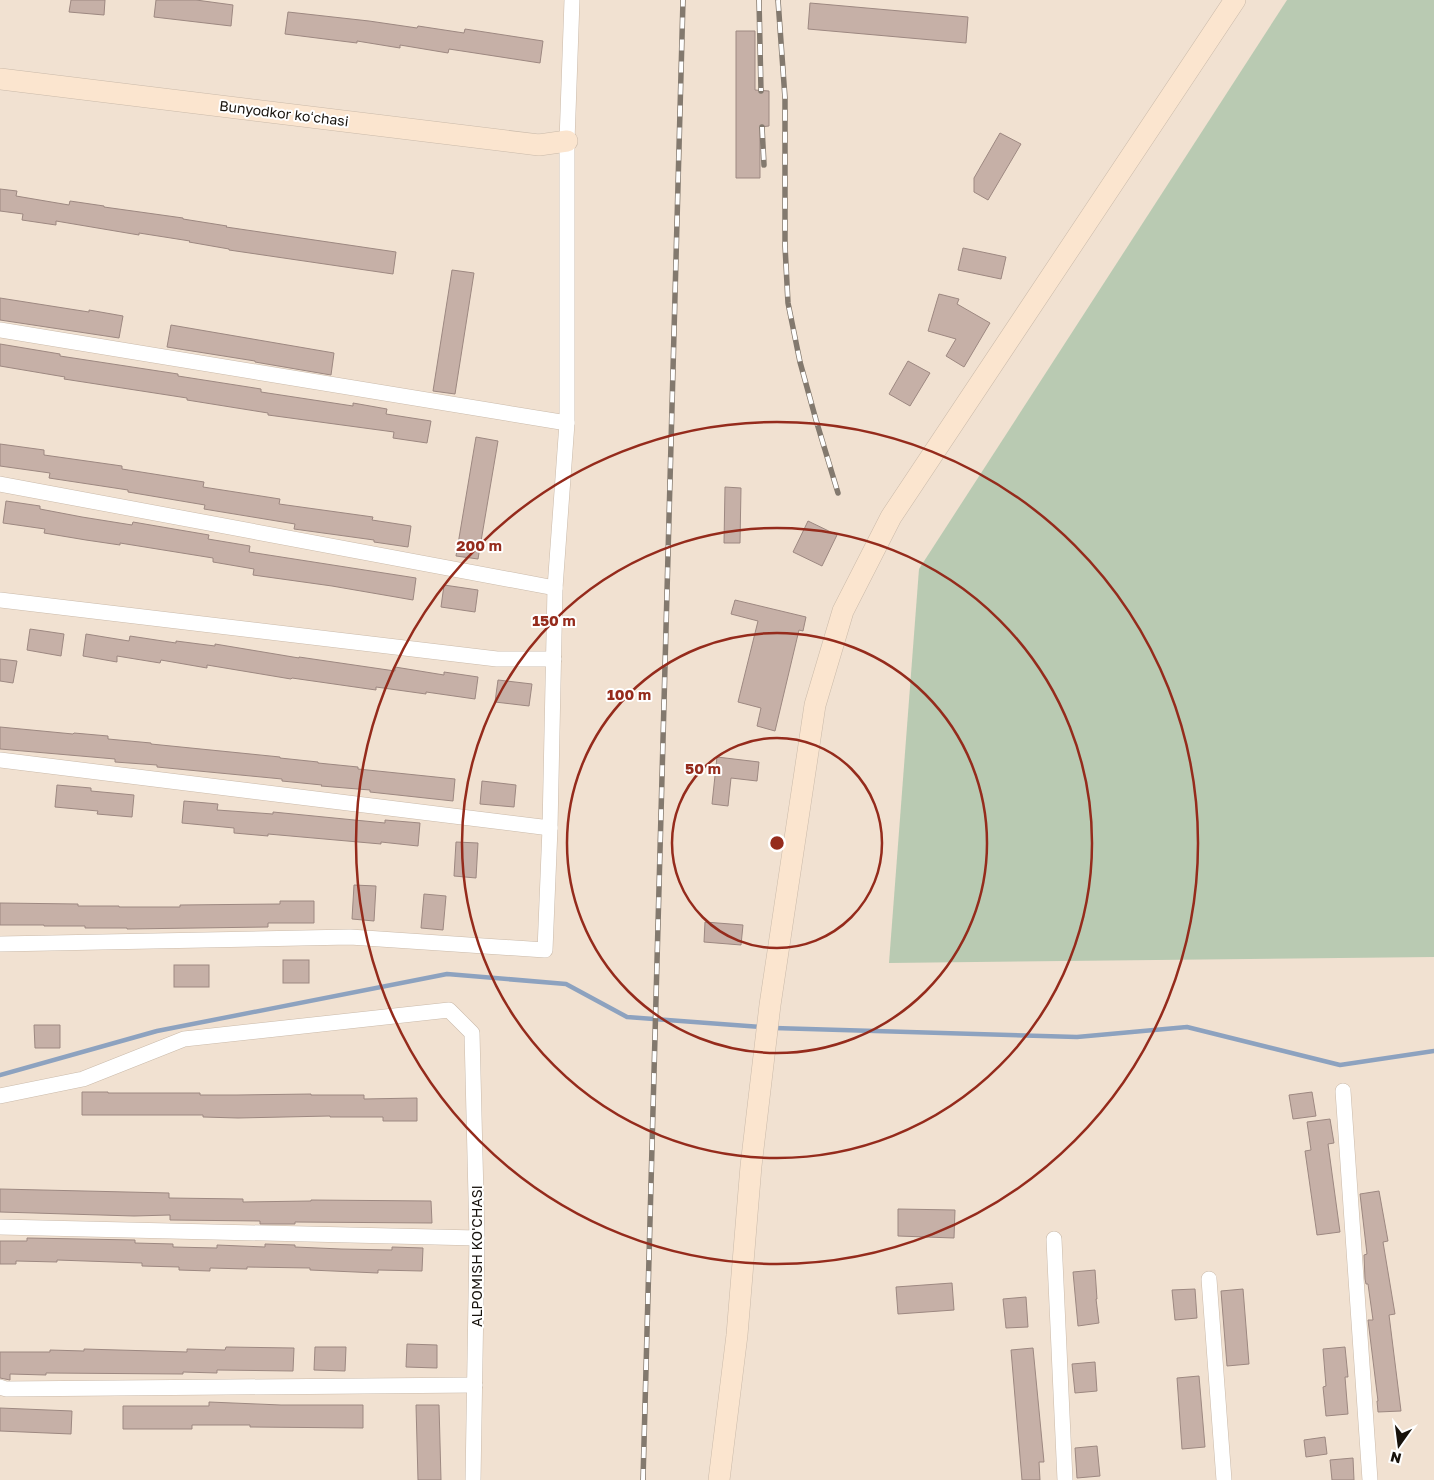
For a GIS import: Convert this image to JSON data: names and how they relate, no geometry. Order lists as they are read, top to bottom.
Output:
{
  "streets": {
    "main road": ["Bunyodkor koʻchasi"],
    "street": ["ALPOMISH KO'CHASI"]
  },
  "north": "bottom",
  "rings": [
    "200 m",
    "150 m",
    "100 m",
    "50 m"
  ]
}
